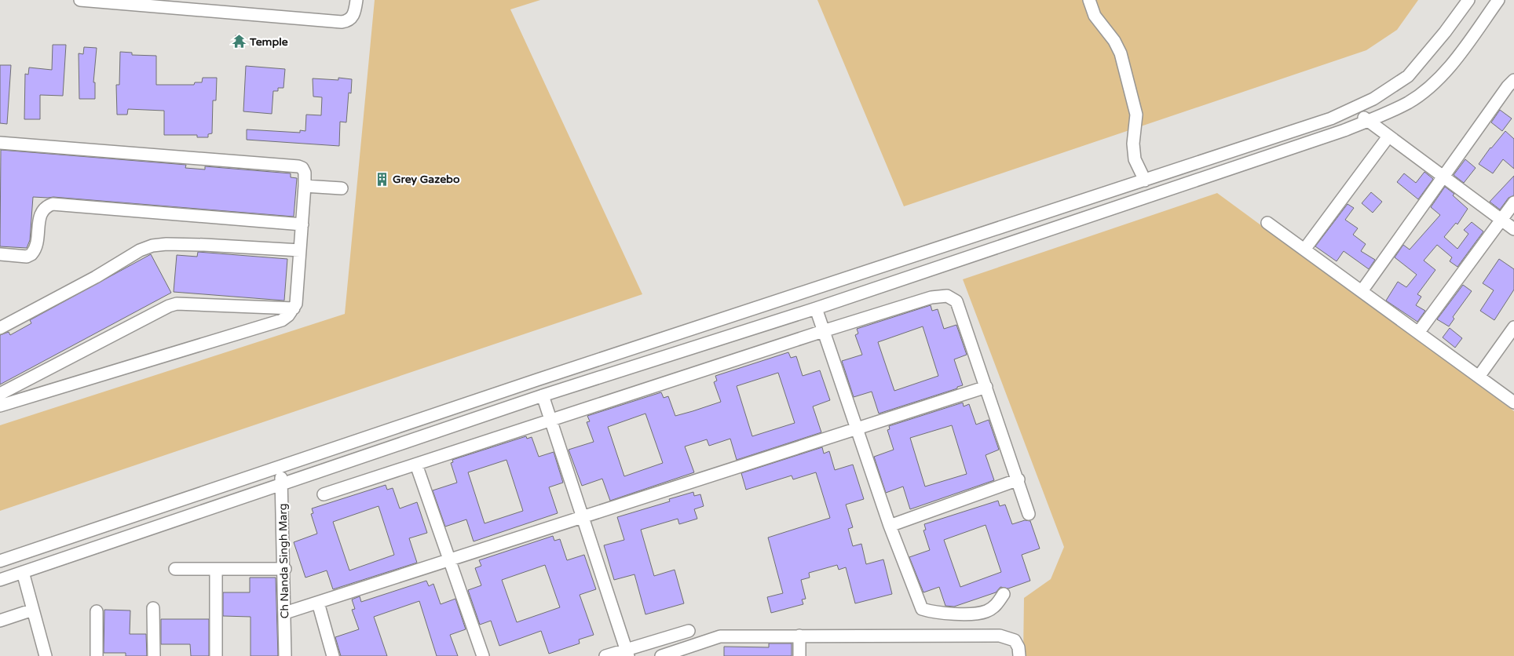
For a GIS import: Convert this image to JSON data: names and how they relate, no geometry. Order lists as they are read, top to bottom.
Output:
{
  "streets": {
    "street": ["Ch Nanda Singh Marg"]
  },
  "places": {
    "temple": ["Temple"],
    "building": ["Grey Gazebo"]
  }
}
